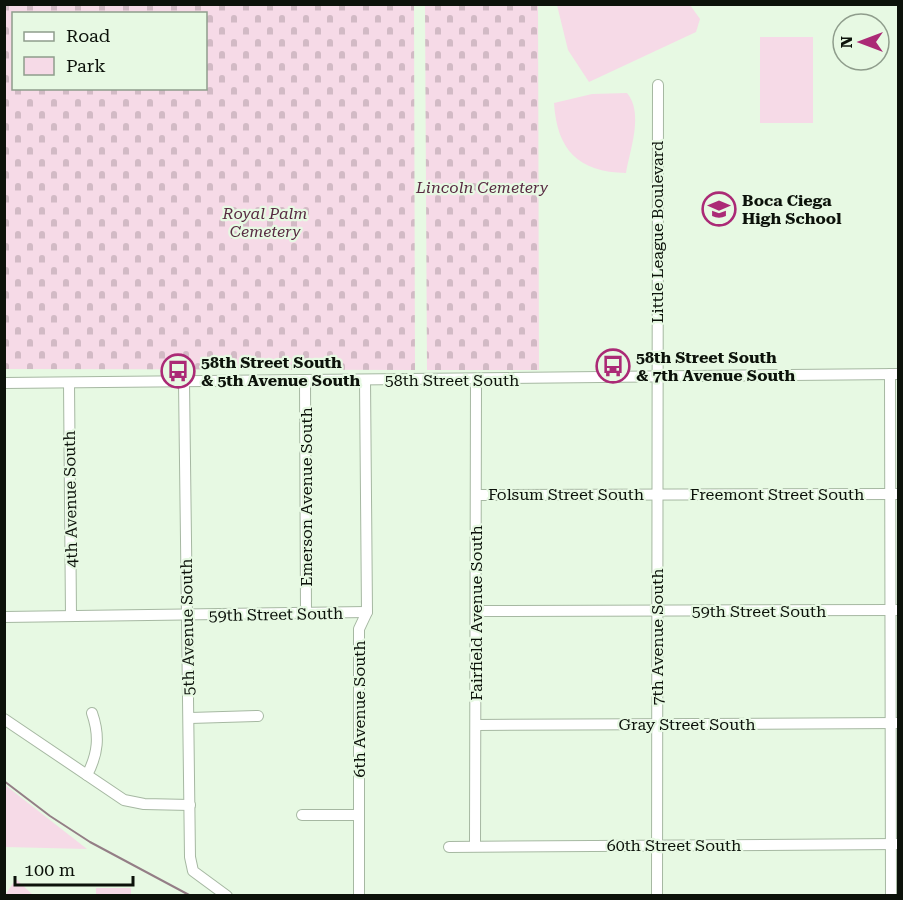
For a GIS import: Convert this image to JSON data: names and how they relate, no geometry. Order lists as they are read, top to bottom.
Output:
{
  "streets": {
    "street": [
      "Little League Boulevard",
      "58th Street South",
      "Folsum Street South",
      "Freemont Street South",
      "Emerson Avenue South",
      "4th Avenue South",
      "59th Street South",
      "Fairfield Avenue South",
      "5th Avenue South",
      "7th Avenue South",
      "6th Avenue South",
      "Gray Street South",
      "60th Street South"
    ]
  },
  "crossings": [
    ["Little League Boulevard", "58th Street South"],
    ["Little League Boulevard", "7th Avenue South"],
    ["58th Street South", "Emerson Avenue South"],
    ["58th Street South", "4th Avenue South"],
    ["58th Street South", "Fairfield Avenue South"],
    ["58th Street South", "5th Avenue South"],
    ["58th Street South", "7th Avenue South"],
    ["58th Street South", "6th Avenue South"],
    ["Folsum Street South", "Freemont Street South"],
    ["Folsum Street South", "Fairfield Avenue South"],
    ["Folsum Street South", "7th Avenue South"],
    ["Freemont Street South", "7th Avenue South"],
    ["Emerson Avenue South", "59th Street South"],
    ["4th Avenue South", "59th Street South"],
    ["59th Street South", "Fairfield Avenue South"],
    ["59th Street South", "5th Avenue South"],
    ["59th Street South", "7th Avenue South"],
    ["59th Street South", "6th Avenue South"],
    ["Fairfield Avenue South", "Gray Street South"],
    ["Fairfield Avenue South", "60th Street South"],
    ["7th Avenue South", "Gray Street South"],
    ["7th Avenue South", "60th Street South"]
  ],
  "parks": ["Lincoln Cemetery", "Royal Palm Cemetery"],
  "places": {
    "school or university": ["Boca Ciega High School"],
    "bus stop": ["58th Street South & 7th Avenue South", "58th Street South & 5th Avenue South"]
  },
  "legend": ["Road", "Park"],
  "scale_bar": "100 m",
  "north": "left"
}
